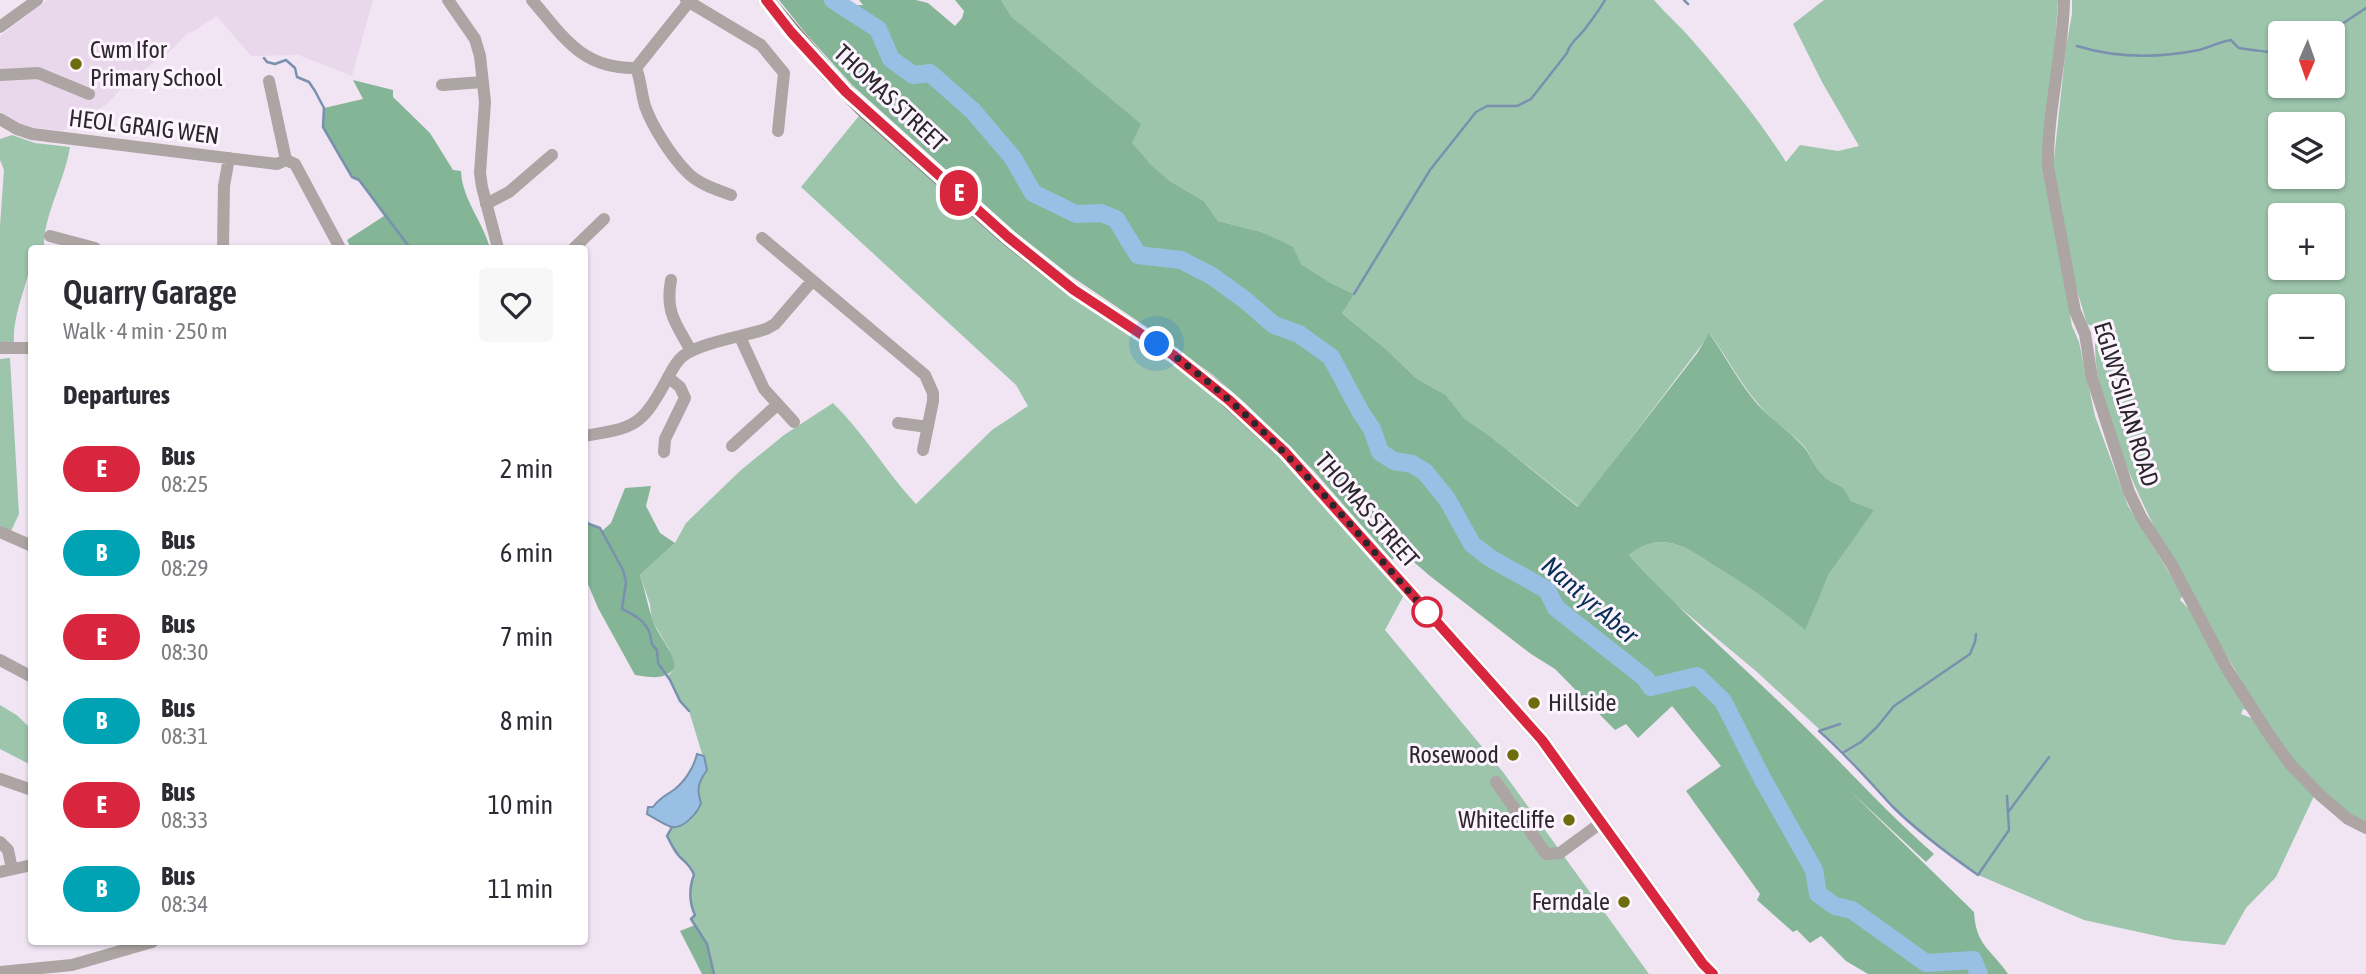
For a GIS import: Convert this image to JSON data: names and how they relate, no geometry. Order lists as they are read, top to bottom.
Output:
{
  "streets": {
    "main road": ["THOMAS STREET"],
    "street": ["HEOL GRAIG WEN", "EGLWYSILIAN ROAD"]
  },
  "water": ["Nant yr Aber"],
  "places": [
    "Cwm Ifor Primary School",
    "Hillside",
    "Rosewood",
    "Whitecliffe",
    "Ferndale"
  ],
  "lines": ["bus line E"],
  "north": "bottom",
  "page": {
    "on_map": "E",
    "map_buttons": ["+", "−"],
    "heading": [
      ["Quarry Garage", "Walk · 4 min · 250 m"],
      "Departures"
    ],
    "list": [
      {
        "mark": "E",
        "name": "Bus",
        "note": "08:25",
        "value": "2 min"
      },
      {
        "mark": "B",
        "name": "Bus",
        "note": "08:29",
        "value": "6 min"
      },
      {
        "mark": "E",
        "name": "Bus",
        "note": "08:30",
        "value": "7 min"
      },
      {
        "mark": "B",
        "name": "Bus",
        "note": "08:31",
        "value": "8 min"
      },
      {
        "mark": "E",
        "name": "Bus",
        "note": "08:33",
        "value": "10 min"
      },
      {
        "mark": "B",
        "name": "Bus",
        "note": "08:34",
        "value": "11 min"
      }
    ]
  }
}
